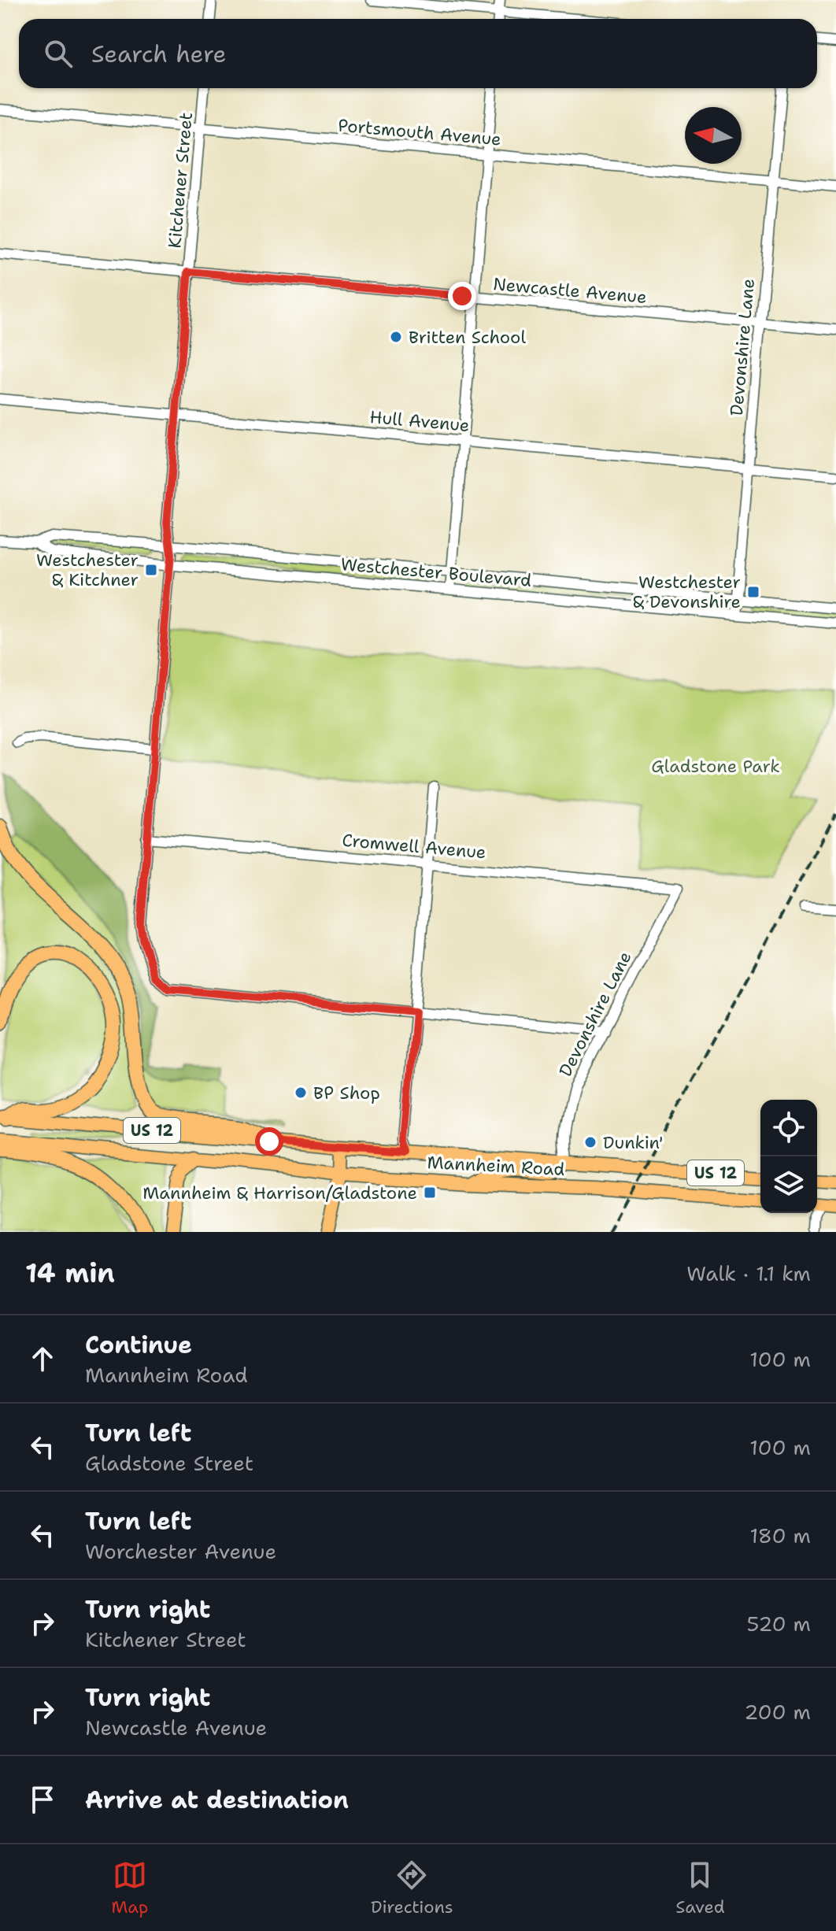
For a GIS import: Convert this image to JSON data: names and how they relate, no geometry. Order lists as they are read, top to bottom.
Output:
{
  "streets": {
    "main road": ["US 12", "Mannheim Road"],
    "street": [
      "Portsmouth Avenue",
      "Kitchener Street",
      "Newcastle Avenue",
      "Devonshire Lane",
      "Hull Avenue",
      "Westchester Boulevard",
      "Cromwell Avenue"
    ]
  },
  "crossings": [
    ["Portsmouth Avenue", "Kitchener Street"],
    ["Portsmouth Avenue", "Devonshire Lane"],
    ["Kitchener Street", "Newcastle Avenue"],
    ["Kitchener Street", "Hull Avenue"],
    ["Kitchener Street", "Westchester Boulevard"],
    ["Kitchener Street", "Cromwell Avenue"],
    ["Newcastle Avenue", "Devonshire Lane"],
    ["Devonshire Lane", "Hull Avenue"],
    ["Devonshire Lane", "Westchester Boulevard"],
    ["Devonshire Lane", "Cromwell Avenue"],
    ["Devonshire Lane", "Mannheim Road"]
  ],
  "parks": ["Gladstone Park"],
  "places": {
    "other": ["Britten School", "BP Shop", "Dunkin'"],
    "transit": ["Westchester & Kitchner", "Westchester & Devonshire", "Mannheim & Harrison/Gladstone"]
  },
  "north": "left",
  "page": {
    "search": "Search here",
    "heading": ["14 min", "Walk · 1.1 km"],
    "list": [
      ["Continue", "Mannheim Road", "100 m"],
      ["Turn left", "Gladstone Street", "100 m"],
      ["Turn left", "Worchester Avenue", "180 m"],
      ["Turn right", "Kitchener Street", "520 m"],
      ["Turn right", "Newcastle Avenue", "200 m"],
      "Arrive at destination"
    ],
    "nav": ["Map", "Directions", "Saved"]
  }
}
